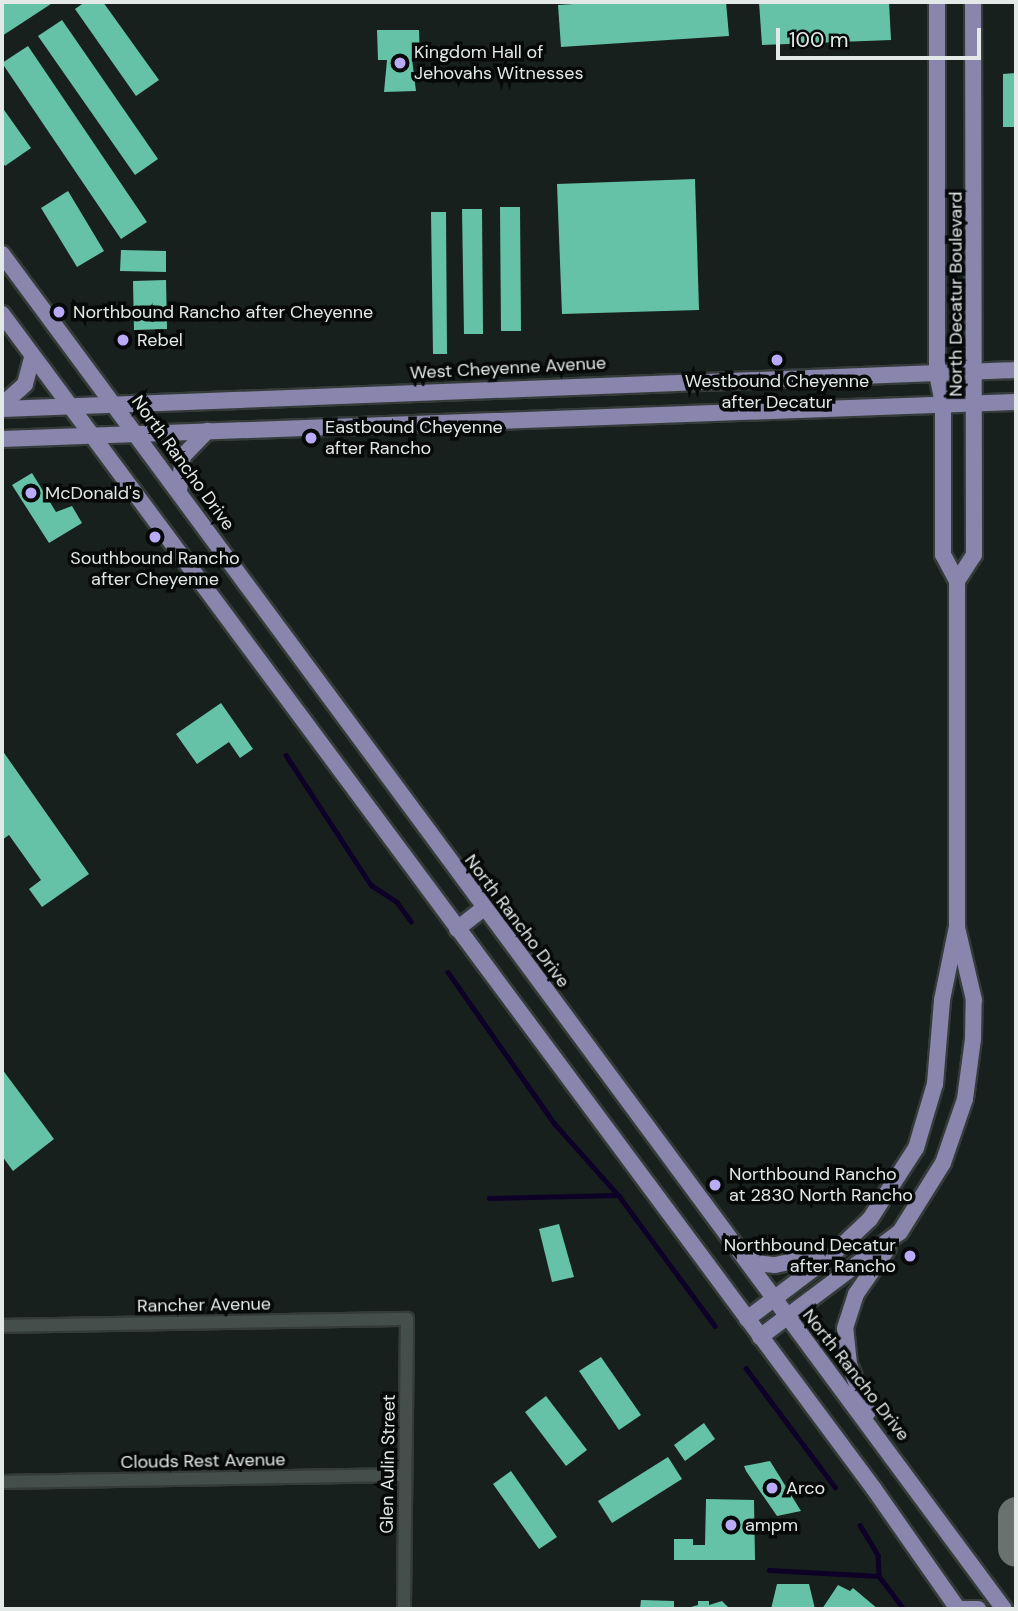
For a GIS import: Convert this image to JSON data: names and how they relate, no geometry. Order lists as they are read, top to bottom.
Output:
{
  "streets": {
    "main road": ["North Decatur Boulevard", "West Cheyenne Avenue", "North Rancho Drive"],
    "street": ["Rancher Avenue", "Clouds Rest Avenue", "Glen Aulin Street"]
  },
  "crossings": [
    ["North Decatur Boulevard", "West Cheyenne Avenue"],
    ["North Decatur Boulevard", "North Rancho Drive"],
    ["West Cheyenne Avenue", "North Rancho Drive"],
    ["Rancher Avenue", "Glen Aulin Street"],
    ["Clouds Rest Avenue", "Glen Aulin Street"]
  ],
  "places": [
    "Kingdom Hall of Jehovahs Witnesses",
    "Northbound Rancho after Cheyenne",
    "Rebel",
    "Westbound Cheyenne after Decatur",
    "Eastbound Cheyenne after Rancho",
    "McDonald's",
    "Southbound Rancho after Cheyenne",
    "Northbound Rancho at 2830 North Rancho",
    "Northbound Decatur after Rancho",
    "Arco",
    "ampm"
  ],
  "scale_bar": "100 m"
}
